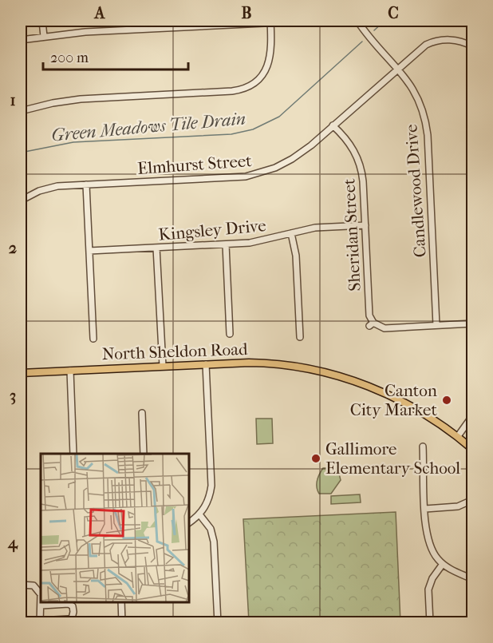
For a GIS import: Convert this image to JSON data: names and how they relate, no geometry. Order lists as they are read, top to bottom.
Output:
{
  "streets": {
    "main road": ["North Sheldon Road"],
    "street": [
      "Elmhurst Street",
      "Candlewood Drive",
      "Kingsley Drive",
      "Sheridan Street"
    ]
  },
  "crossings": [
    ["Elmhurst Street", "Candlewood Drive"],
    ["Elmhurst Street", "Sheridan Street"],
    ["Candlewood Drive", "Sheridan Street"],
    ["Kingsley Drive", "Sheridan Street"]
  ],
  "water": ["Green Meadows Tile Drain"],
  "places": ["Canton City Market", "Gallimore Elementary School"],
  "scale_bar": "200 m",
  "grid": {
    "columns": ["A", "B", "C"],
    "rows": [
      "1",
      "2",
      "3",
      "4"
    ]
  }
}
